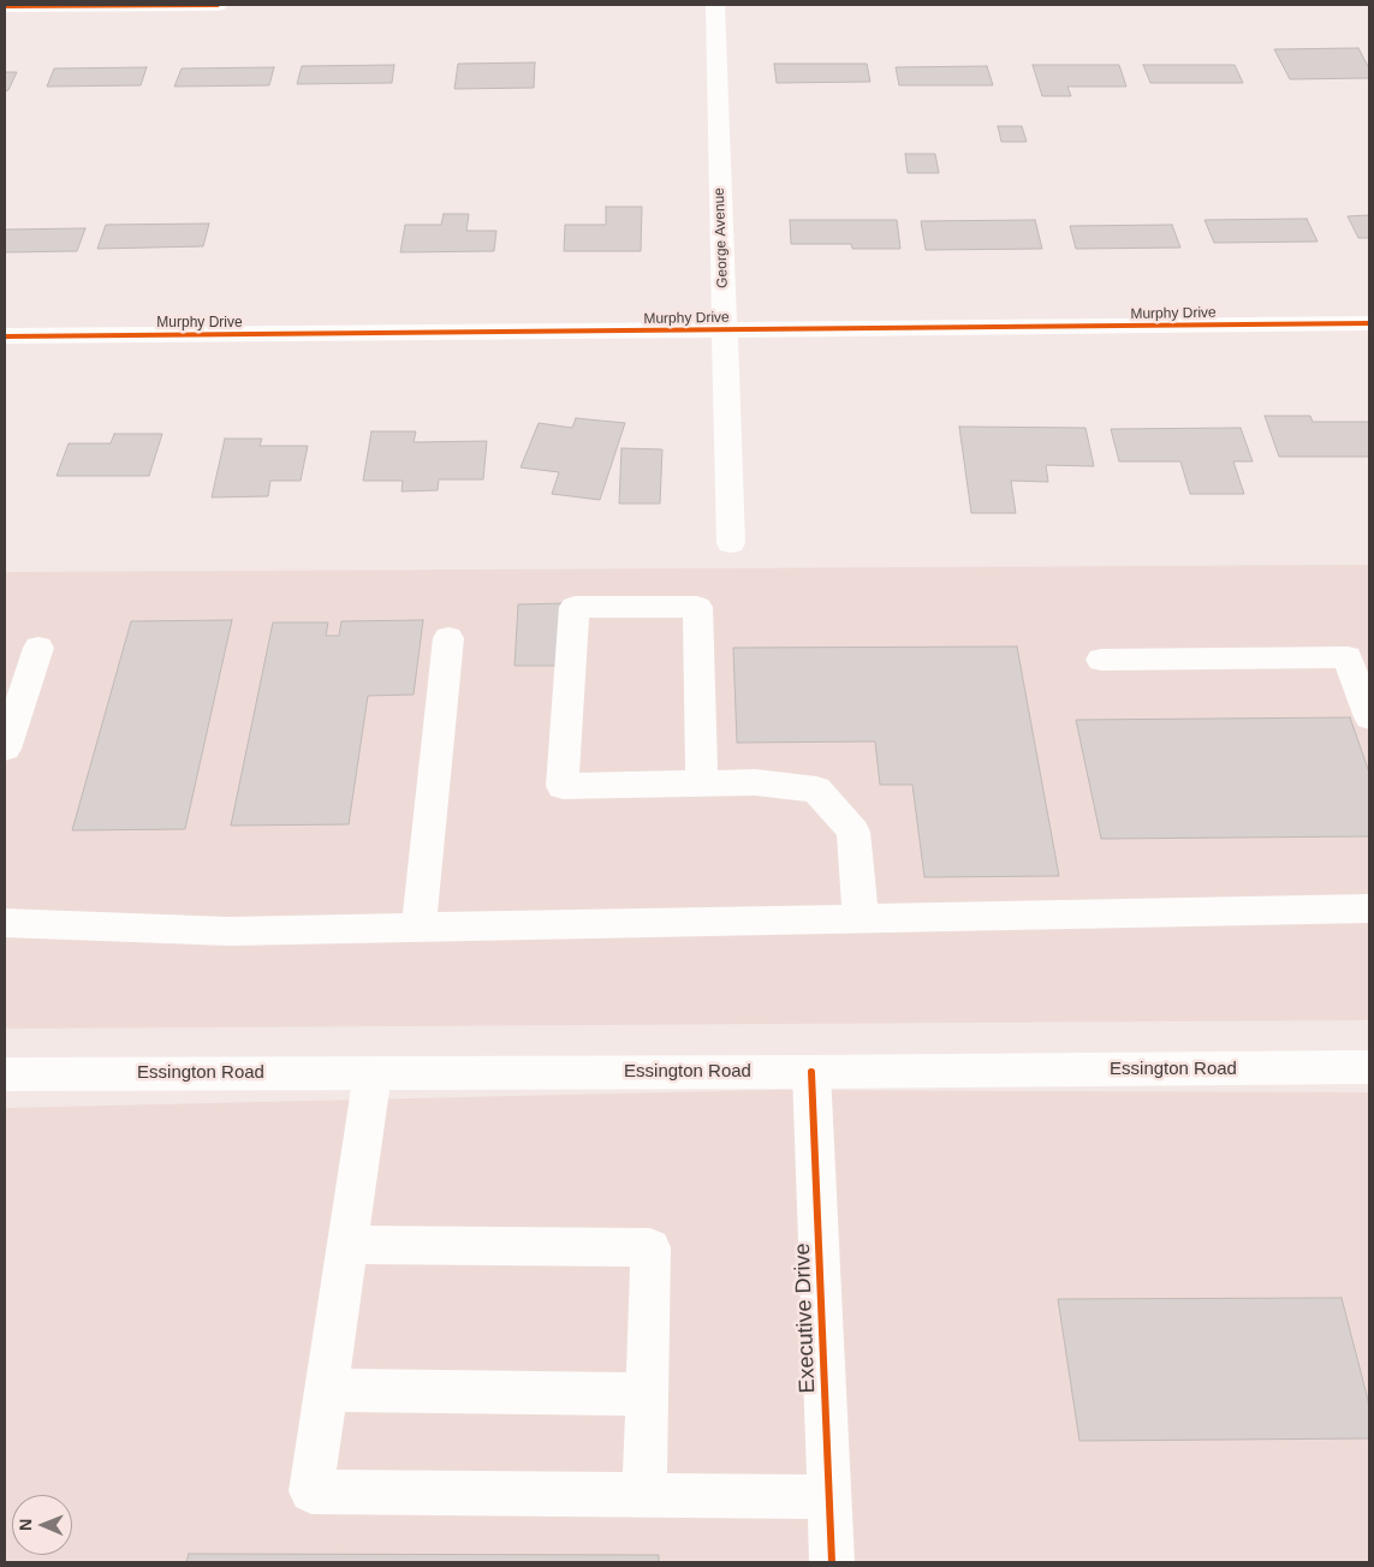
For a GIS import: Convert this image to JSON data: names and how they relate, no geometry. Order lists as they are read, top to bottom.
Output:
{
  "streets": {
    "street": [
      "George Avenue",
      "Murphy Drive",
      "Essington Road",
      "Executive Drive"
    ]
  },
  "crossings": [
    ["George Avenue", "Murphy Drive"],
    ["Essington Road", "Executive Drive"]
  ],
  "north": "left"
}
